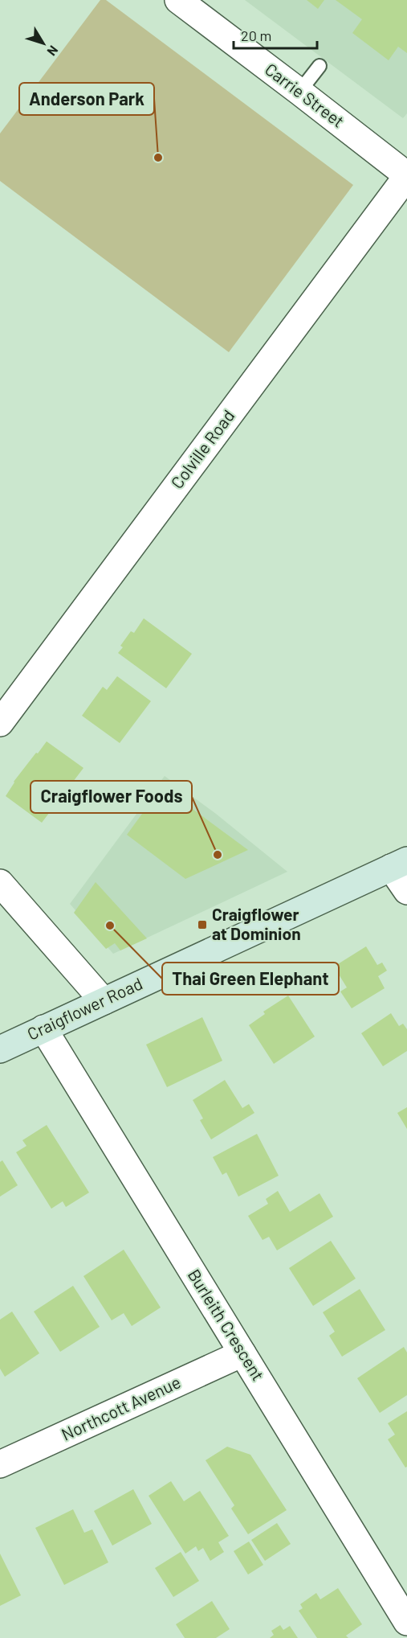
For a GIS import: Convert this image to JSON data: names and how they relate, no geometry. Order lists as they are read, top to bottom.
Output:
{
  "streets": {
    "main road": ["Craigflower Road"],
    "street": [
      "Carrie Street",
      "Colville Road",
      "Burleith Crescent",
      "Northcott Avenue"
    ]
  },
  "crossings": [
    ["Carrie Street", "Colville Road"],
    ["Craigflower Road", "Burleith Crescent"],
    ["Burleith Crescent", "Northcott Avenue"]
  ],
  "places": {
    "other": ["Anderson Park", "Craigflower Foods", "Thai Green Elephant"],
    "transit": ["Craigflower at Dominion"]
  },
  "scale_bar": "20 m",
  "north": "bottom right"
}
